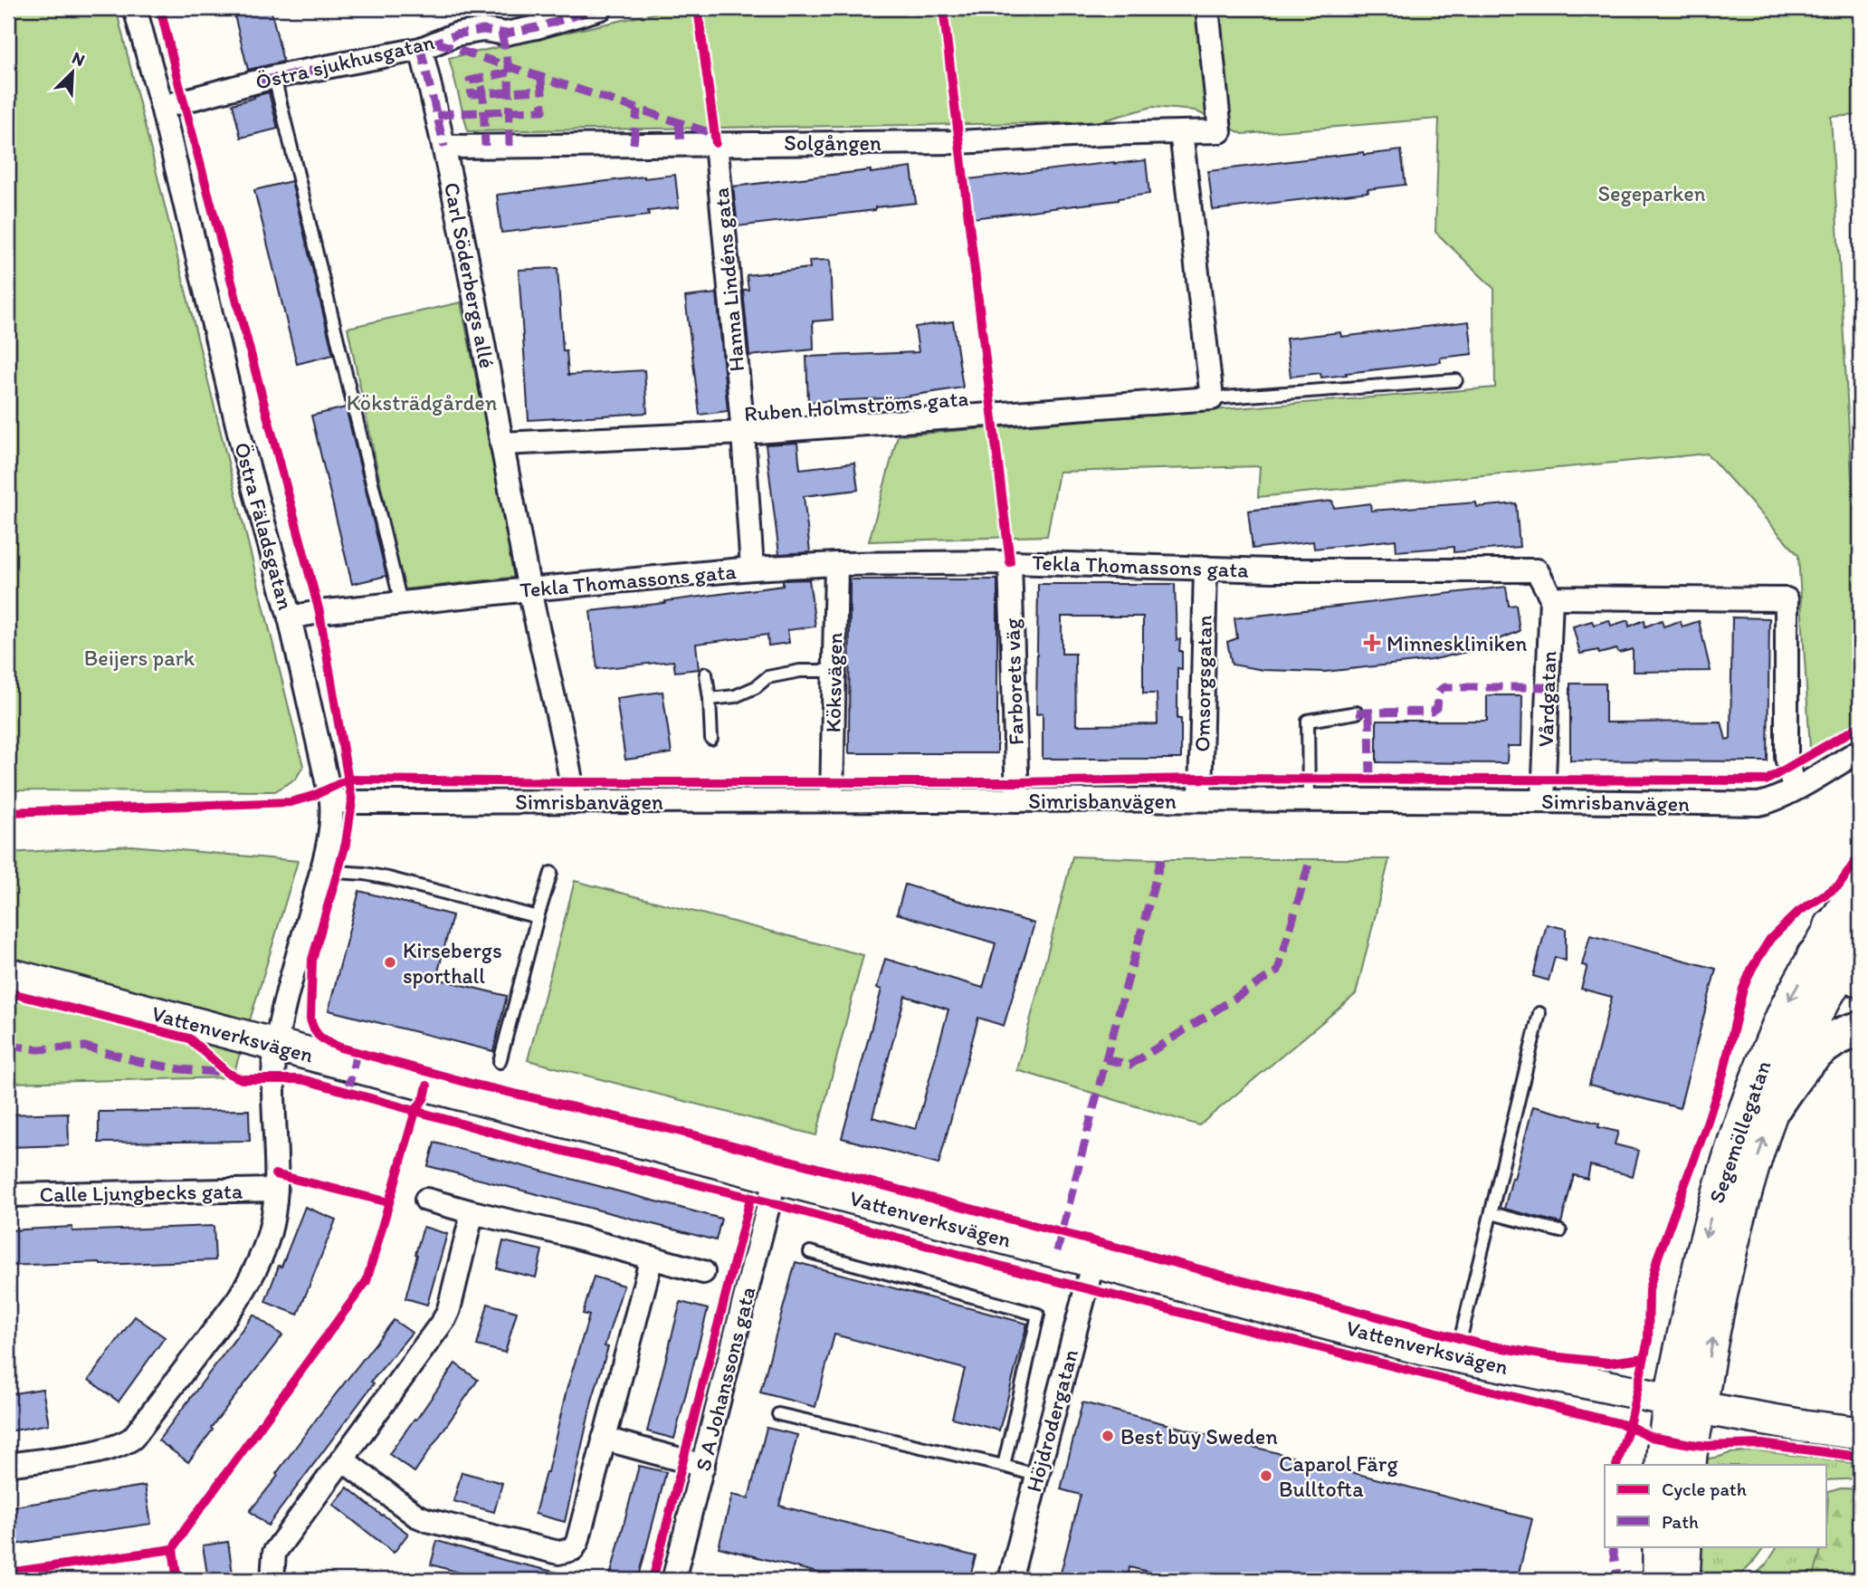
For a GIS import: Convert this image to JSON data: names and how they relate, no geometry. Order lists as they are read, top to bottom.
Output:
{
  "streets": {
    "street": [
      "Östra sjukhusgatan",
      "Solgången",
      "Carl Söderbergs allé",
      "Hanna Lindéns gata",
      "Ruben Holmströms gata",
      "Östra Fäladsgatan",
      "Tekla Thomassons gata",
      "Farborets väg",
      "Köksvägen",
      "Omsorgsgatan",
      "Vårdgatan",
      "Simrisbanvägen",
      "Vattenverksvägen",
      "Segemöllegatan",
      "Calle Ljungbecks gata",
      "S A Johanssons gata",
      "Höjdrodergatan"
    ]
  },
  "crossings": [
    ["Östra sjukhusgatan", "Carl Söderbergs allé"],
    ["Östra sjukhusgatan", "Östra Fäladsgatan"],
    ["Solgången", "Carl Söderbergs allé"],
    ["Solgången", "Hanna Lindéns gata"],
    ["Carl Söderbergs allé", "Ruben Holmströms gata"],
    ["Carl Söderbergs allé", "Tekla Thomassons gata"],
    ["Carl Söderbergs allé", "Simrisbanvägen"],
    ["Hanna Lindéns gata", "Ruben Holmströms gata"],
    ["Hanna Lindéns gata", "Tekla Thomassons gata"],
    ["Östra Fäladsgatan", "Tekla Thomassons gata"],
    ["Östra Fäladsgatan", "Simrisbanvägen"],
    ["Östra Fäladsgatan", "Vattenverksvägen"],
    ["Östra Fäladsgatan", "Calle Ljungbecks gata"],
    ["Tekla Thomassons gata", "Farborets väg"],
    ["Tekla Thomassons gata", "Köksvägen"],
    ["Tekla Thomassons gata", "Omsorgsgatan"],
    ["Tekla Thomassons gata", "Vårdgatan"],
    ["Farborets väg", "Simrisbanvägen"],
    ["Köksvägen", "Simrisbanvägen"],
    ["Omsorgsgatan", "Simrisbanvägen"],
    ["Vårdgatan", "Simrisbanvägen"],
    ["Vattenverksvägen", "Segemöllegatan"],
    ["Vattenverksvägen", "Calle Ljungbecks gata"],
    ["Vattenverksvägen", "S A Johanssons gata"],
    ["Vattenverksvägen", "Höjdrodergatan"]
  ],
  "parks": ["Segeparken", "Köksträdgården", "Beijers park"],
  "places": {
    "health": ["Minneskliniken"],
    "other": ["Kirsebergs sporthall", "Best buy Sweden", "Caparol Färg Bulltofta"]
  },
  "legend": ["Cycle path", "Path"],
  "north": "top right"
}
